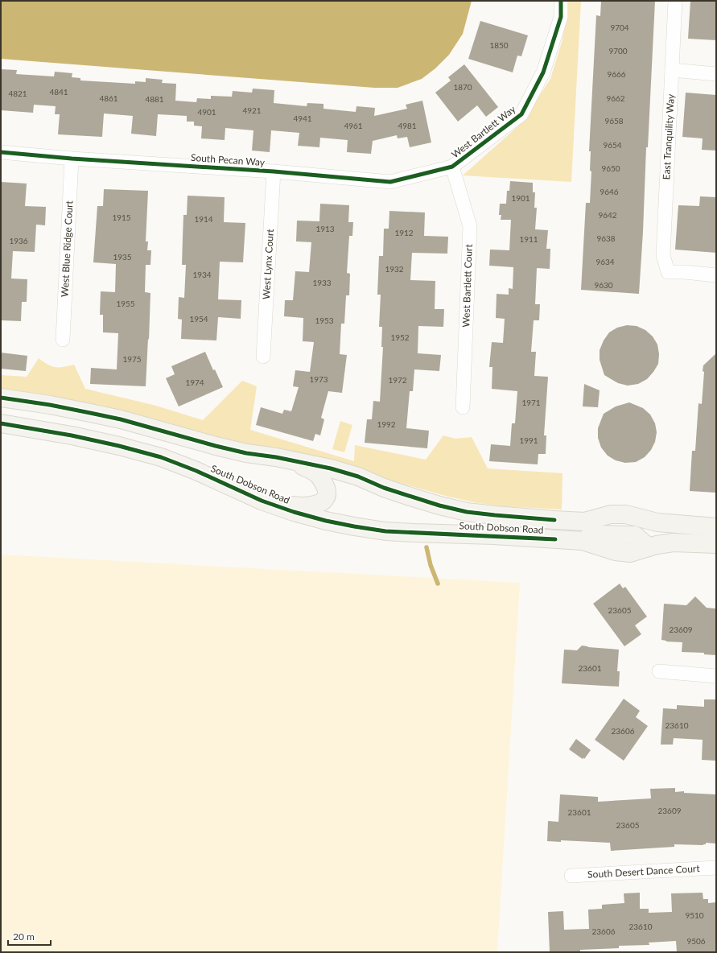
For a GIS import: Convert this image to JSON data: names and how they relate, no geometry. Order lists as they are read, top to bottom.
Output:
{
  "streets": {
    "street": [
      "West Bartlett Way",
      "East Tranquility Way",
      "South Pecan Way",
      "West Blue Ridge Court",
      "West Lynx Court",
      "West Bartlett Court",
      "South Dobson Road",
      "South Desert Dance Court"
    ]
  },
  "crossings": [
    ["West Bartlett Way", "South Pecan Way"],
    ["West Bartlett Way", "West Bartlett Court"],
    ["South Pecan Way", "West Blue Ridge Court"],
    ["South Pecan Way", "West Lynx Court"],
    ["South Pecan Way", "West Bartlett Court"]
  ],
  "house_numbers": [
    "9704",
    "1850",
    "9700",
    "9666",
    "1870",
    "4841",
    "4821",
    "4861",
    "9662",
    "4881",
    "4921",
    "4901",
    "4941",
    "9658",
    "4961",
    "4981",
    "9654",
    "9650",
    "9646",
    "1901",
    "9642",
    "1915",
    "1914",
    "1913",
    "1912",
    "9638",
    "1911",
    "1936",
    "1935",
    "9634",
    "1932",
    "1934",
    "1933",
    "9630",
    "1955",
    "1954",
    "1953",
    "1952",
    "1975",
    "1973",
    "1972",
    "1974",
    "1971",
    "1992",
    "1991",
    "23605",
    "23609",
    "23601",
    "23610",
    "23606",
    "23609",
    "23601",
    "23605",
    "9510",
    "23610",
    "23606",
    "9506"
  ],
  "scale_bar": "20 m"
}
